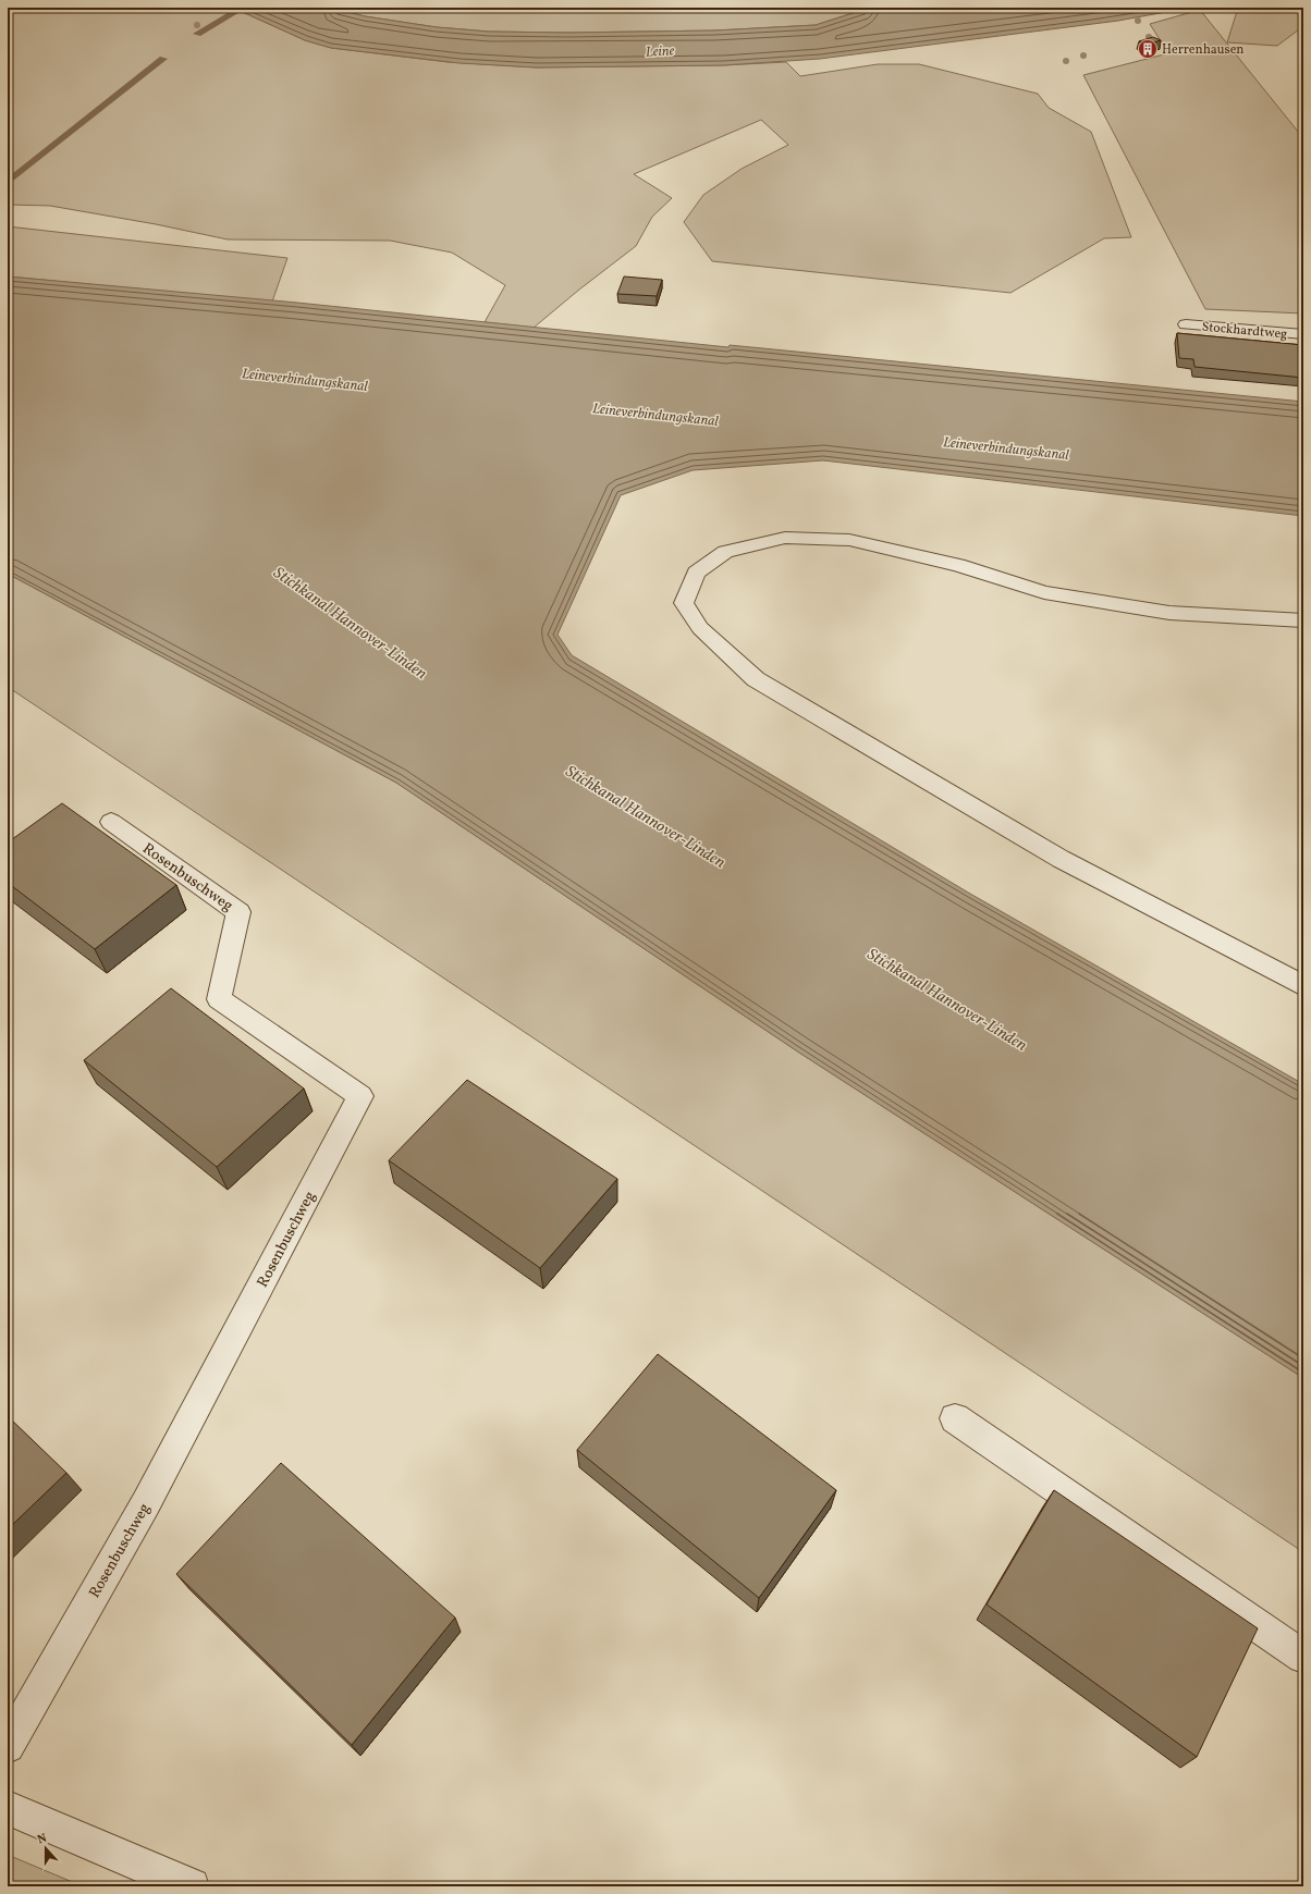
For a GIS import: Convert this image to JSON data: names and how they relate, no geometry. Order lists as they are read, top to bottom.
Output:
{
  "streets": {
    "street": ["Stockhardtweg", "Rosenbuschweg"]
  },
  "water": ["Leine", "Leineverbindungskanal", "Stichkanal Hannover-Linden"],
  "places": {
    "building": ["Herrenhausen"]
  },
  "north": "top"
}
